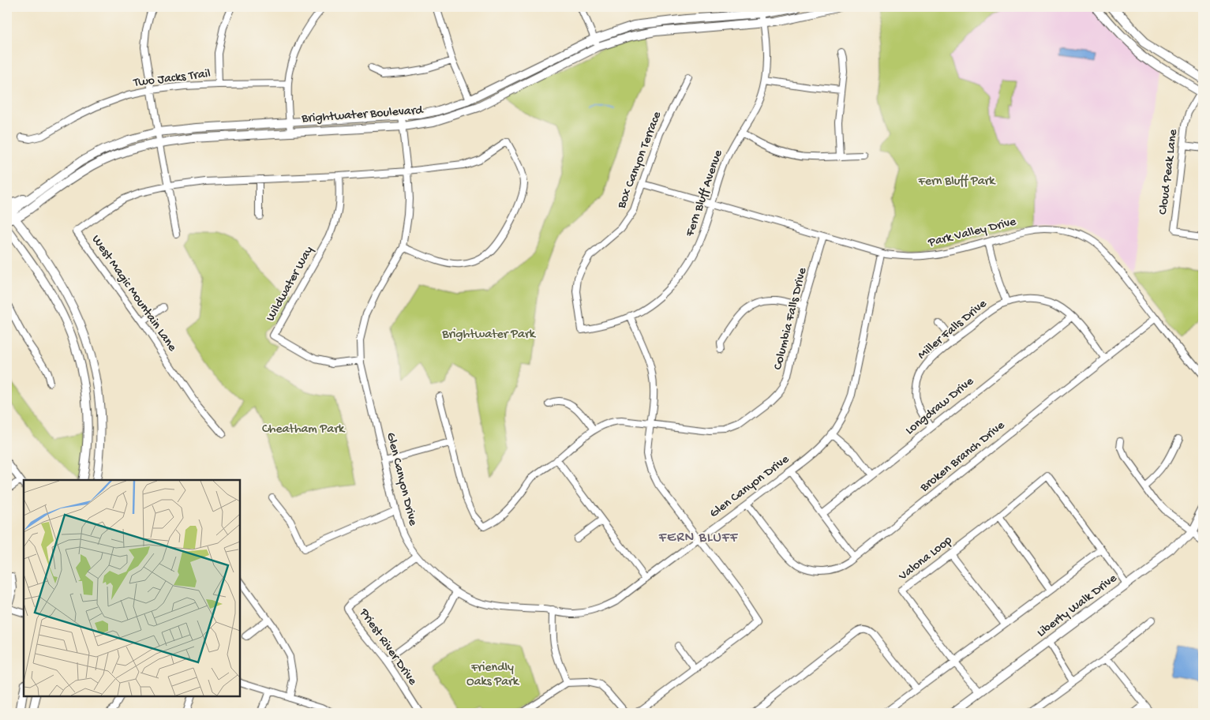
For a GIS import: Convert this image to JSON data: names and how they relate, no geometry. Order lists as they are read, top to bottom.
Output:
{
  "streets": {
    "street": [
      "Two Jacks Trail",
      "Brightwater Boulevard",
      "Box Canyon Terrace",
      "Cloud Peak Lane",
      "Fern Bluff Avenue",
      "Park Valley Drive",
      "Wildwater Way",
      "West Magic Mountain Lane",
      "Columbia Falls Drive",
      "Miller Falls Drive",
      "Longdraw Drive",
      "Broken Branch Drive",
      "Glen Canyon Drive",
      "Valona Loop",
      "Liberty Walk Drive",
      "Priest River Drive"
    ]
  },
  "crossings": [
    ["Brightwater Boulevard", "Fern Bluff Avenue"],
    ["Brightwater Boulevard", "Glen Canyon Drive"],
    ["Box Canyon Terrace", "Fern Bluff Avenue"],
    ["Box Canyon Terrace", "Park Valley Drive"],
    ["Fern Bluff Avenue", "Park Valley Drive"],
    ["Park Valley Drive", "Columbia Falls Drive"],
    ["Park Valley Drive", "Broken Branch Drive"],
    ["Park Valley Drive", "Glen Canyon Drive"],
    ["Wildwater Way", "West Magic Mountain Lane"],
    ["Wildwater Way", "Glen Canyon Drive"],
    ["West Magic Mountain Lane", "Glen Canyon Drive"],
    ["Miller Falls Drive", "Longdraw Drive"],
    ["Miller Falls Drive", "Broken Branch Drive"],
    ["Broken Branch Drive", "Glen Canyon Drive"],
    ["Glen Canyon Drive", "Priest River Drive"],
    ["Valona Loop", "Liberty Walk Drive"]
  ],
  "districts": ["FERN BLUFF"],
  "parks": [
    "Fern Bluff Park",
    "Brightwater Park",
    "Cheatham Park",
    "Friendly Oaks Park"
  ]
}
